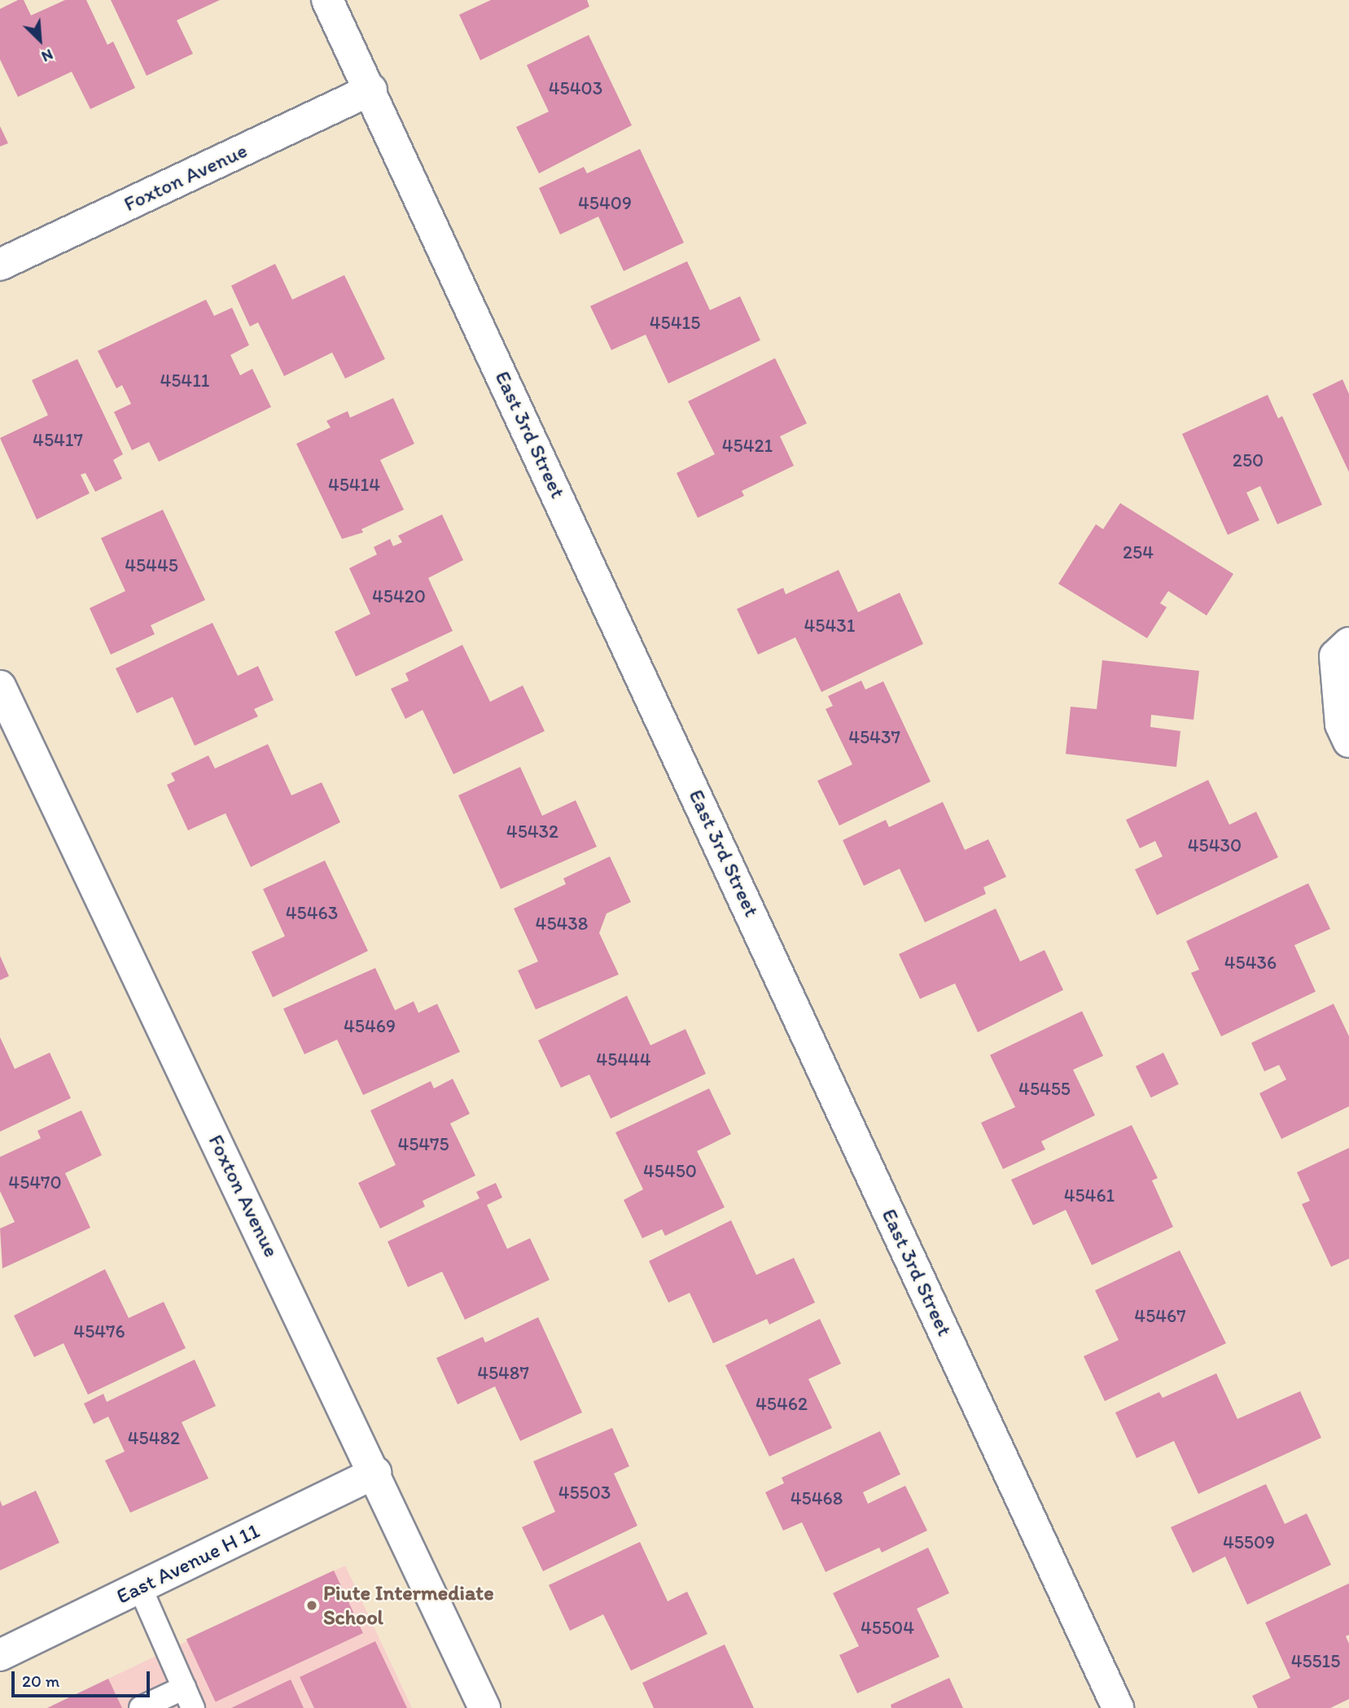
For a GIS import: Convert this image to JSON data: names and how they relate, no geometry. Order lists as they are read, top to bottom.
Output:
{
  "streets": {
    "street": ["Foxton Avenue", "East 3rd Street", "East Avenue H 11"]
  },
  "crossings": [
    ["Foxton Avenue", "East 3rd Street"],
    ["Foxton Avenue", "East Avenue H 11"]
  ],
  "places": ["Piute Intermediate School"],
  "house_numbers": [
    "45403",
    "45409",
    "45415",
    "45411",
    "45417",
    "45421",
    "250",
    "45414",
    "254",
    "45445",
    "45420",
    "45431",
    "45437",
    "45432",
    "45430",
    "45463",
    "45438",
    "45436",
    "45469",
    "45444",
    "45455",
    "45475",
    "45450",
    "45470",
    "45461",
    "45467",
    "45476",
    "45487",
    "45462",
    "45482",
    "45503",
    "45468",
    "45509",
    "45504",
    "45515"
  ],
  "scale_bar": "20 m",
  "north": "bottom right"
}
